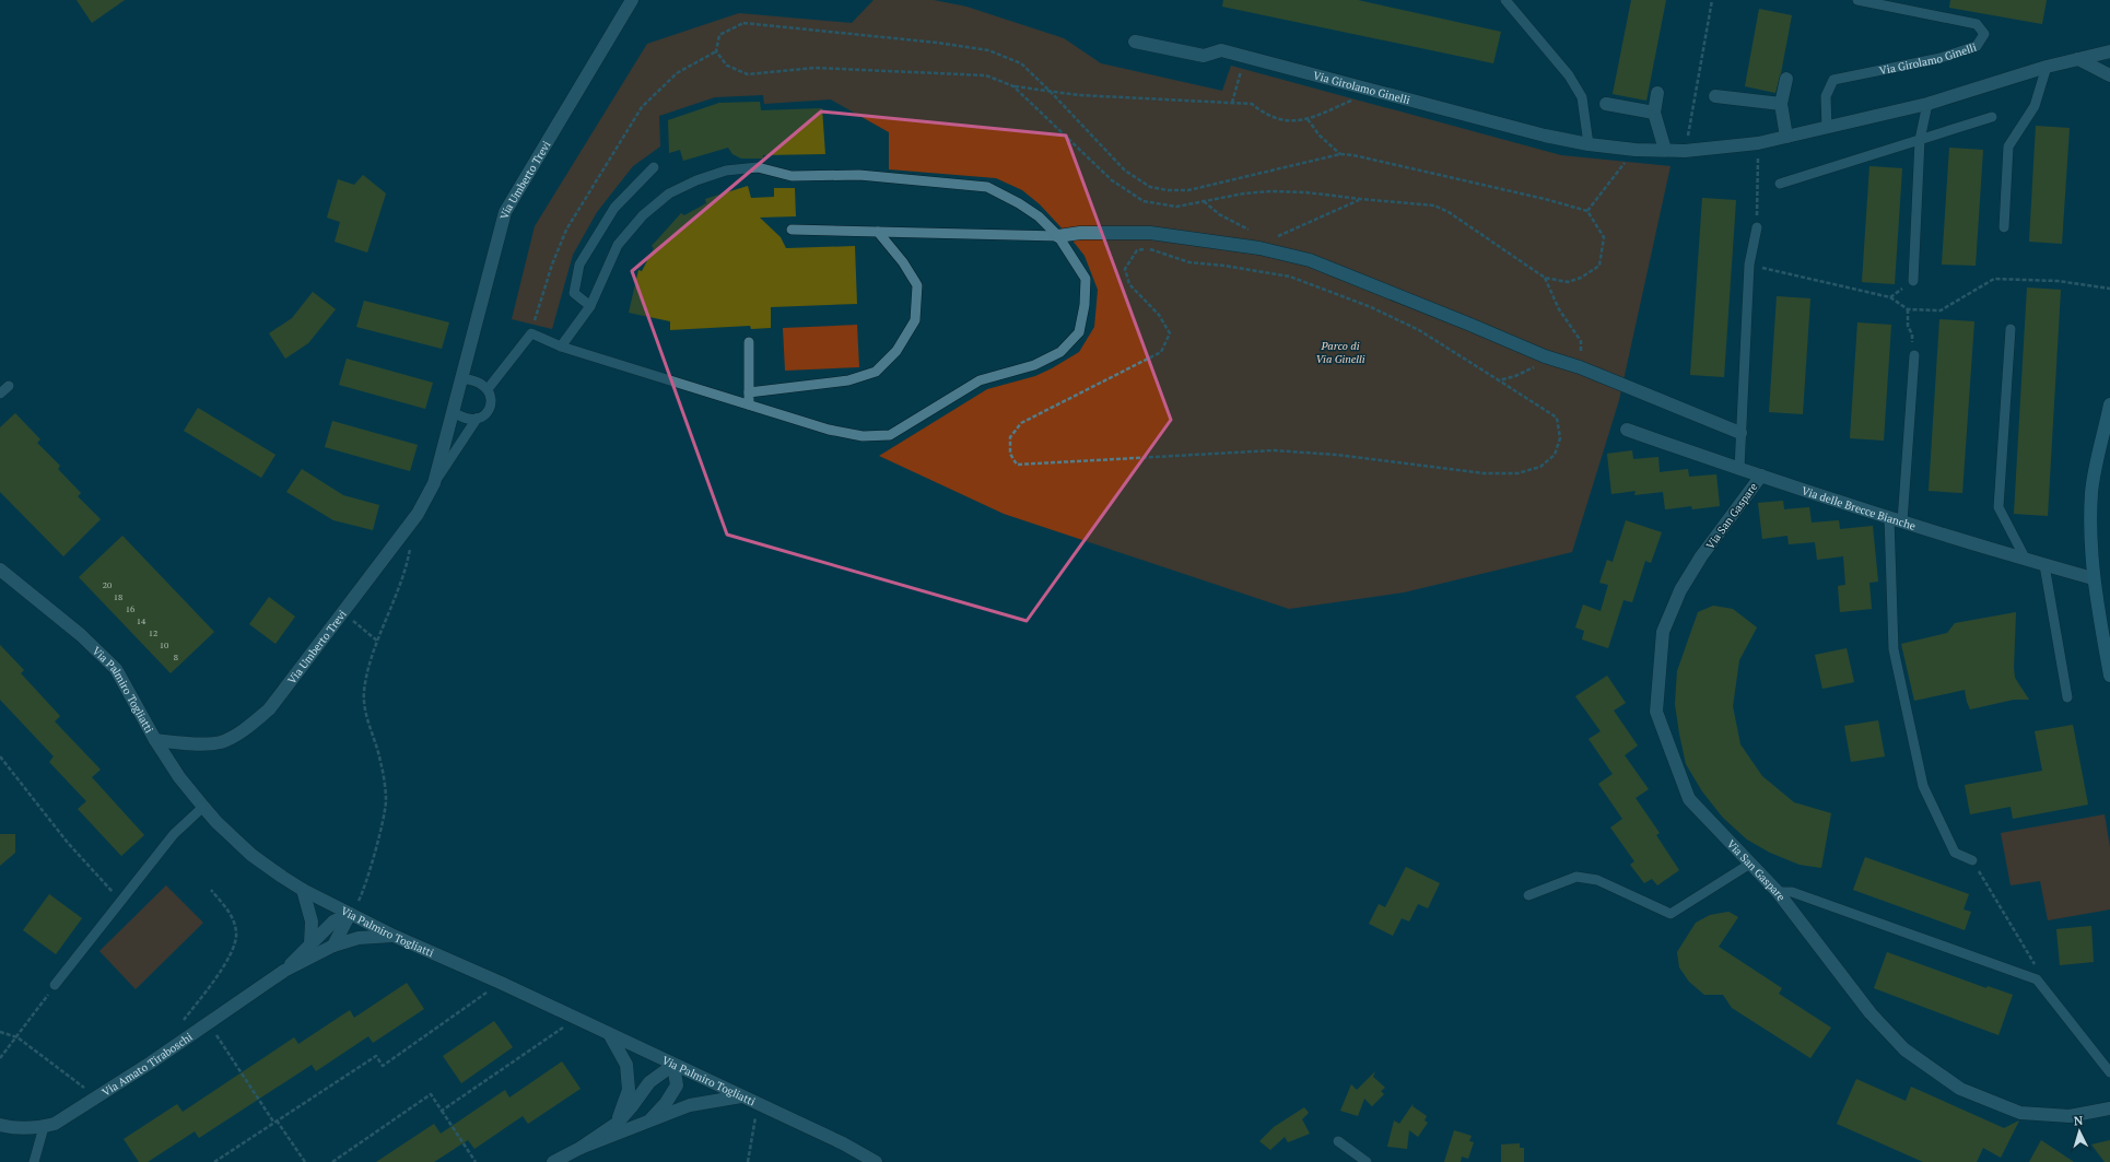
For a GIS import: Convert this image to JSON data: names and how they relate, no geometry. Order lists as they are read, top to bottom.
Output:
{
  "streets": {
    "street": [
      "Via Girolamo Ginelli",
      "Via Umberto Trevi",
      "Via delle Brecce Bianche",
      "Via San Gaspare",
      "Via Palmiro Togliatti",
      "Via Amato Tiraboschi"
    ]
  },
  "crossings": [
    ["Via Umberto Trevi", "Via Palmiro Togliatti"],
    ["Via delle Brecce Bianche", "Via San Gaspare"],
    ["Via Palmiro Togliatti", "Via Amato Tiraboschi"]
  ],
  "parks": ["Parco di Via Ginelli"],
  "house_numbers": [
    "20",
    "18",
    "16",
    "14",
    "12",
    "10",
    "8"
  ],
  "north": "top"
}
